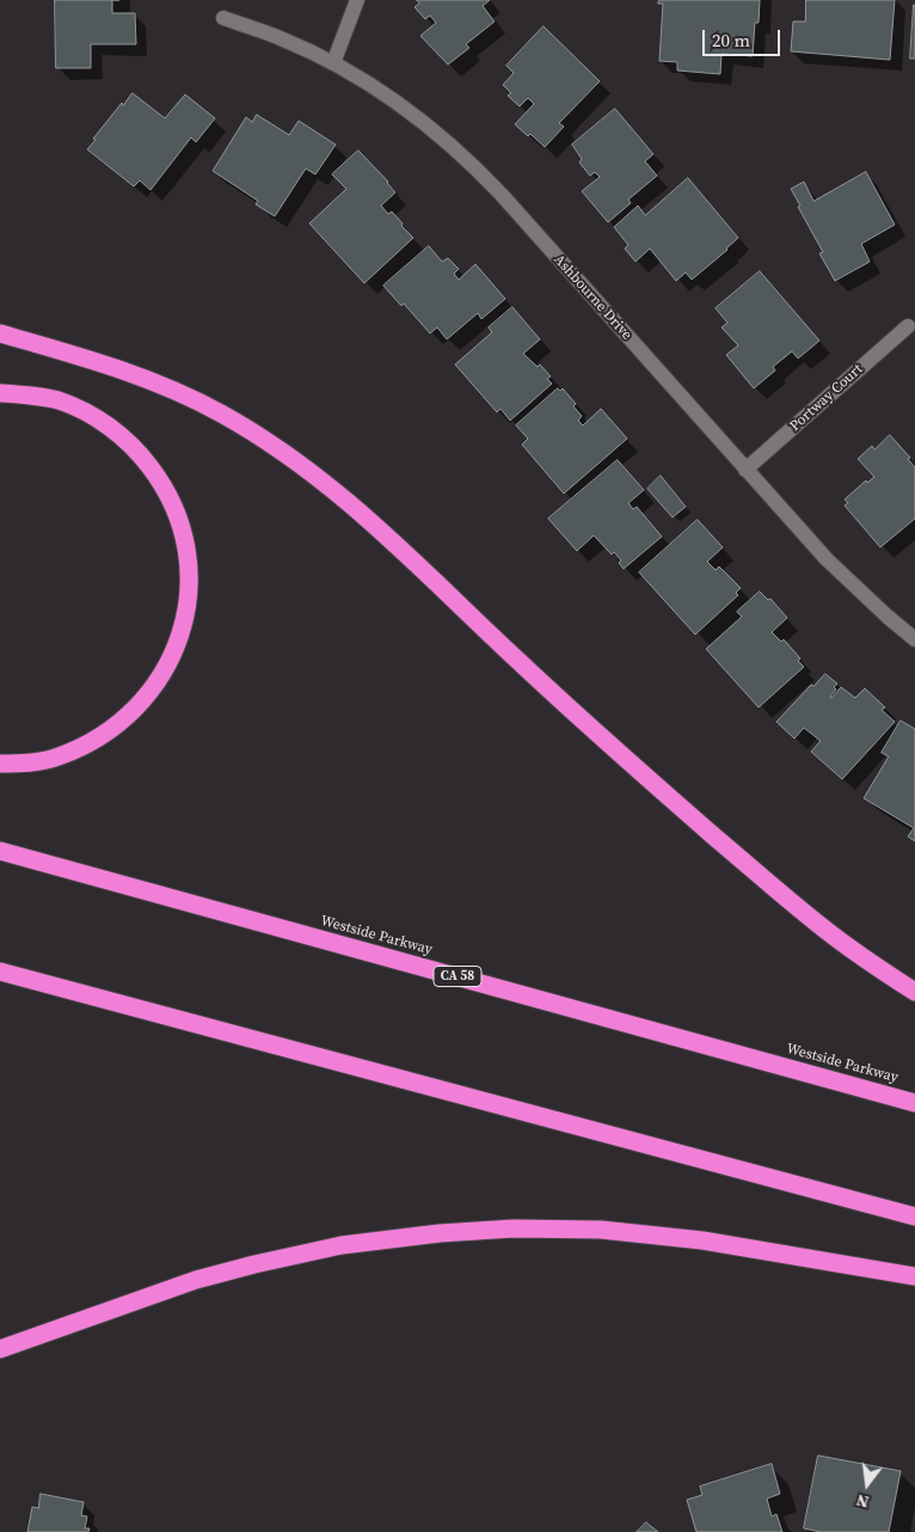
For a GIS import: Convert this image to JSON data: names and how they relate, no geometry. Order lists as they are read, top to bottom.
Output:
{
  "streets": {
    "highway": ["Westside Parkway", "CA 58"],
    "street": ["Ashbourne Drive", "Portway Court"]
  },
  "crossings": [
    ["Ashbourne Drive", "Portway Court"]
  ],
  "scale_bar": "20 m",
  "north": "bottom"
}
